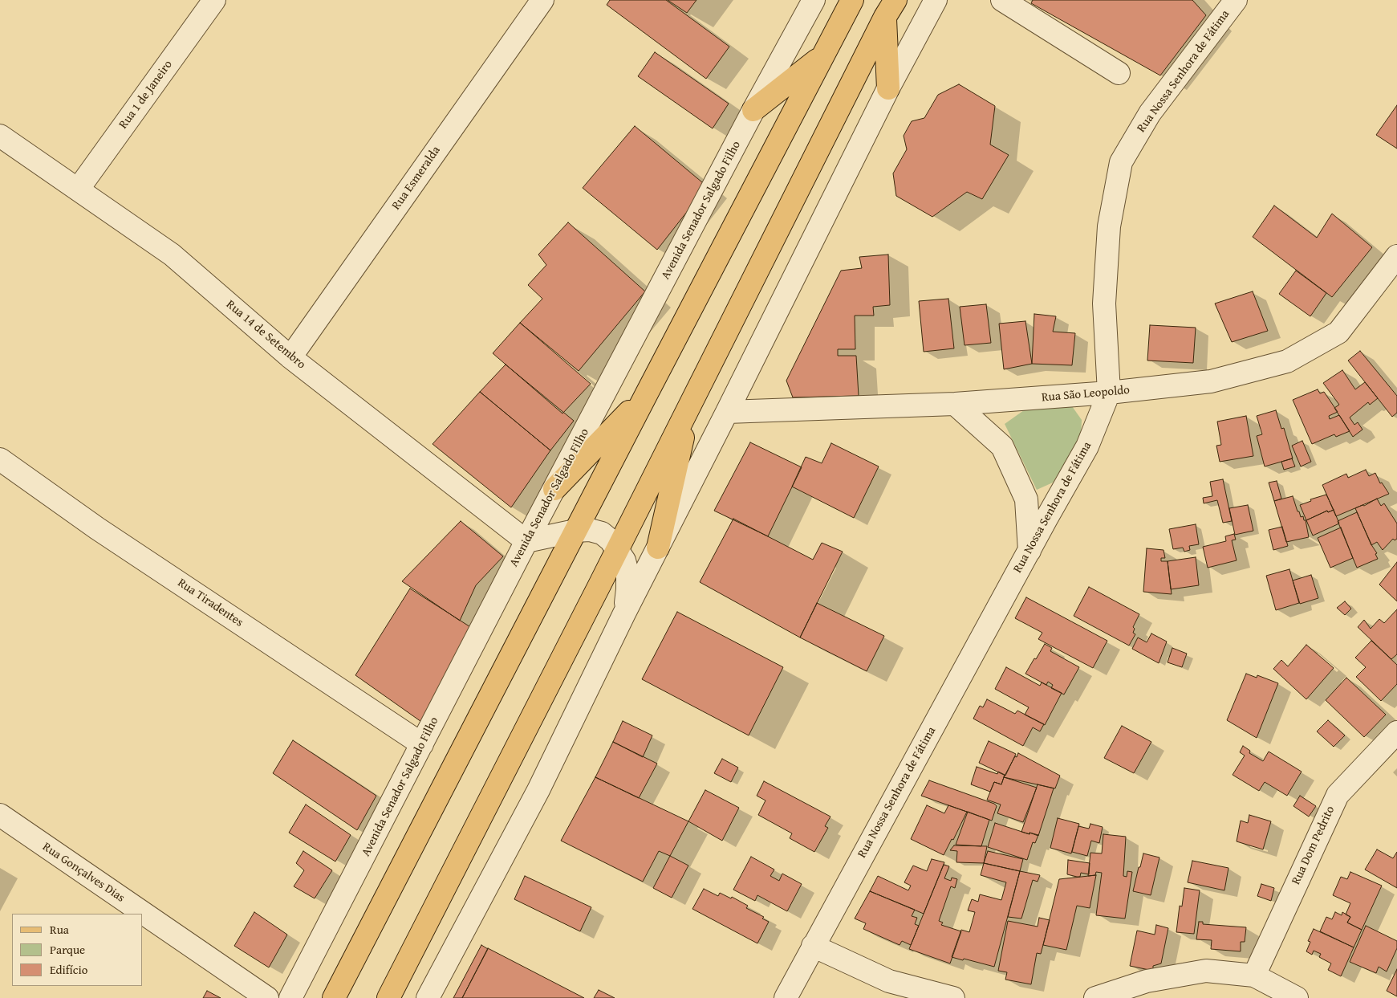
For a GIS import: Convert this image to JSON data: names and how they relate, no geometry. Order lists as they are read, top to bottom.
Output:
{
  "streets": {
    "street": [
      "Rua Nossa Senhora de Fátima",
      "Rua 1 de Janeiro",
      "Rua Esmeralda",
      "Avenida Senador Salgado Filho",
      "Rua 14 de Setembro",
      "Rua São Leopoldo",
      "Rua Tiradentes",
      "Rua Dom Pedrito",
      "Rua Gonçalves Dias"
    ]
  },
  "crossings": [
    ["Rua Nossa Senhora de Fátima", "Rua São Leopoldo"],
    ["Rua 1 de Janeiro", "Rua 14 de Setembro"],
    ["Rua Esmeralda", "Rua 14 de Setembro"],
    ["Avenida Senador Salgado Filho", "Rua 14 de Setembro"],
    ["Avenida Senador Salgado Filho", "Rua Tiradentes"]
  ],
  "legend": ["Rua", "Parque", "Edifício"]
}
